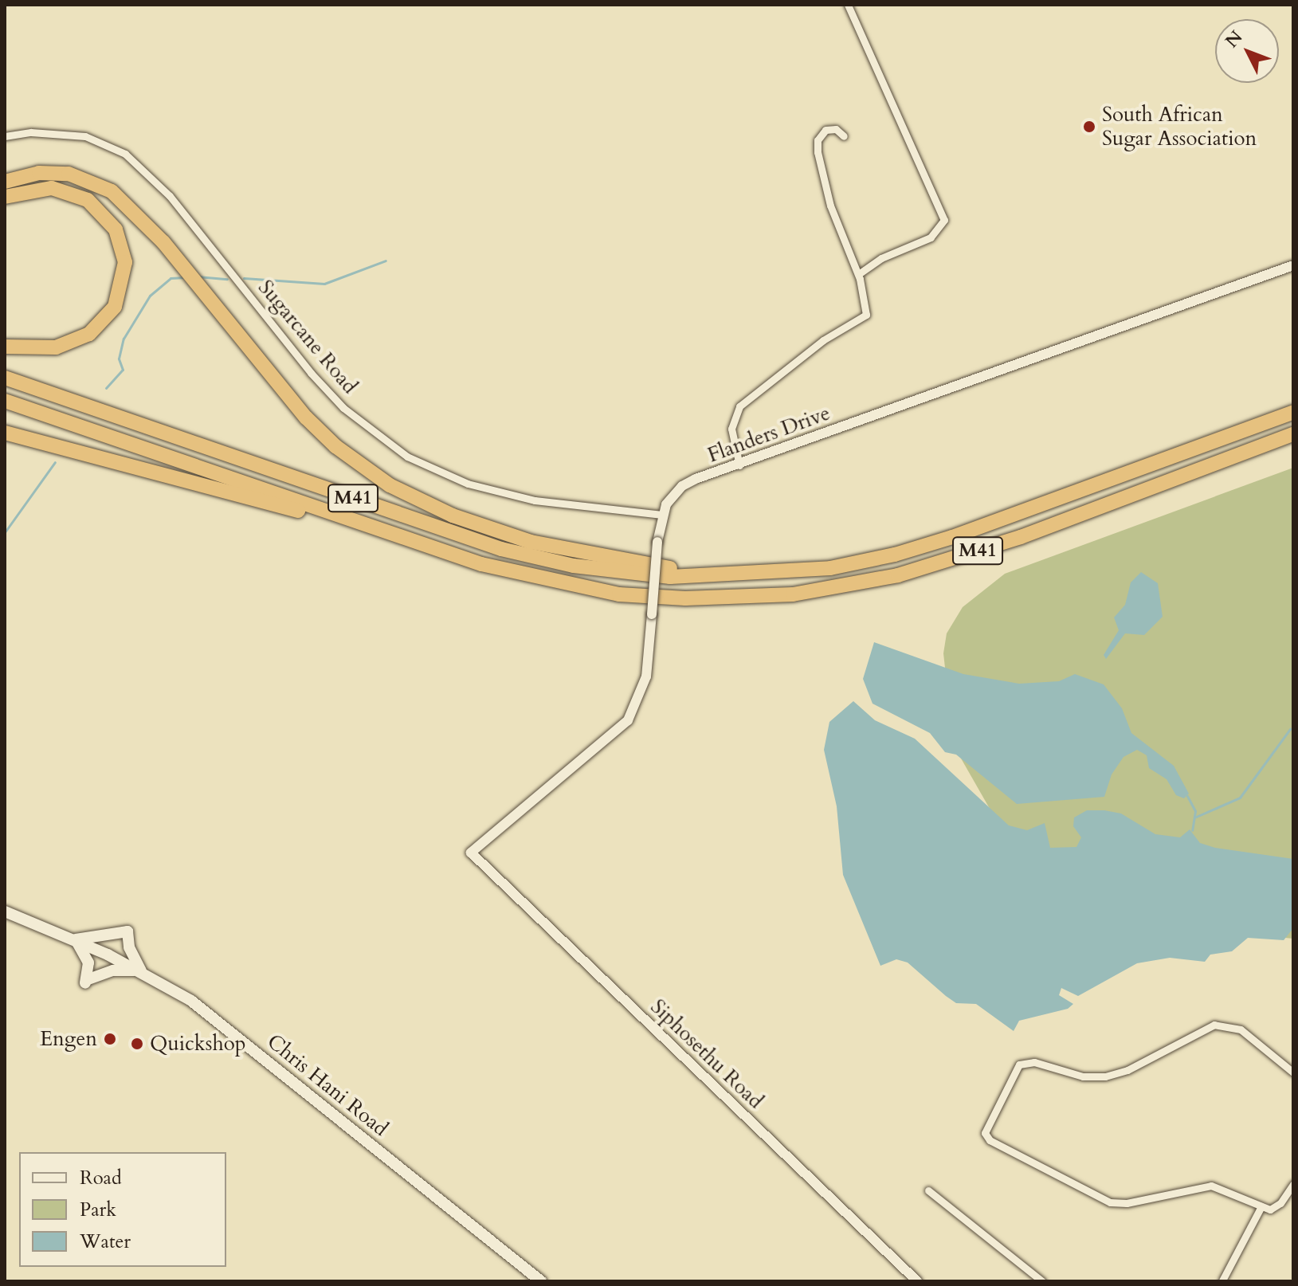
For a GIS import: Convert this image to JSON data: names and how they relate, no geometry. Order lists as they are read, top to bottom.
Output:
{
  "streets": {
    "highway": ["M41"],
    "main road": ["Chris Hani Road"],
    "street": ["Sugarcane Road", "Flanders Drive", "Siphosethu Road"]
  },
  "crossings": [
    ["Sugarcane Road", "Flanders Drive"],
    ["Flanders Drive", "Siphosethu Road"]
  ],
  "places": ["South African Sugar Association", "Engen", "Quickshop"],
  "legend": ["Road", "Park", "Water"],
  "north": "top left"
}
